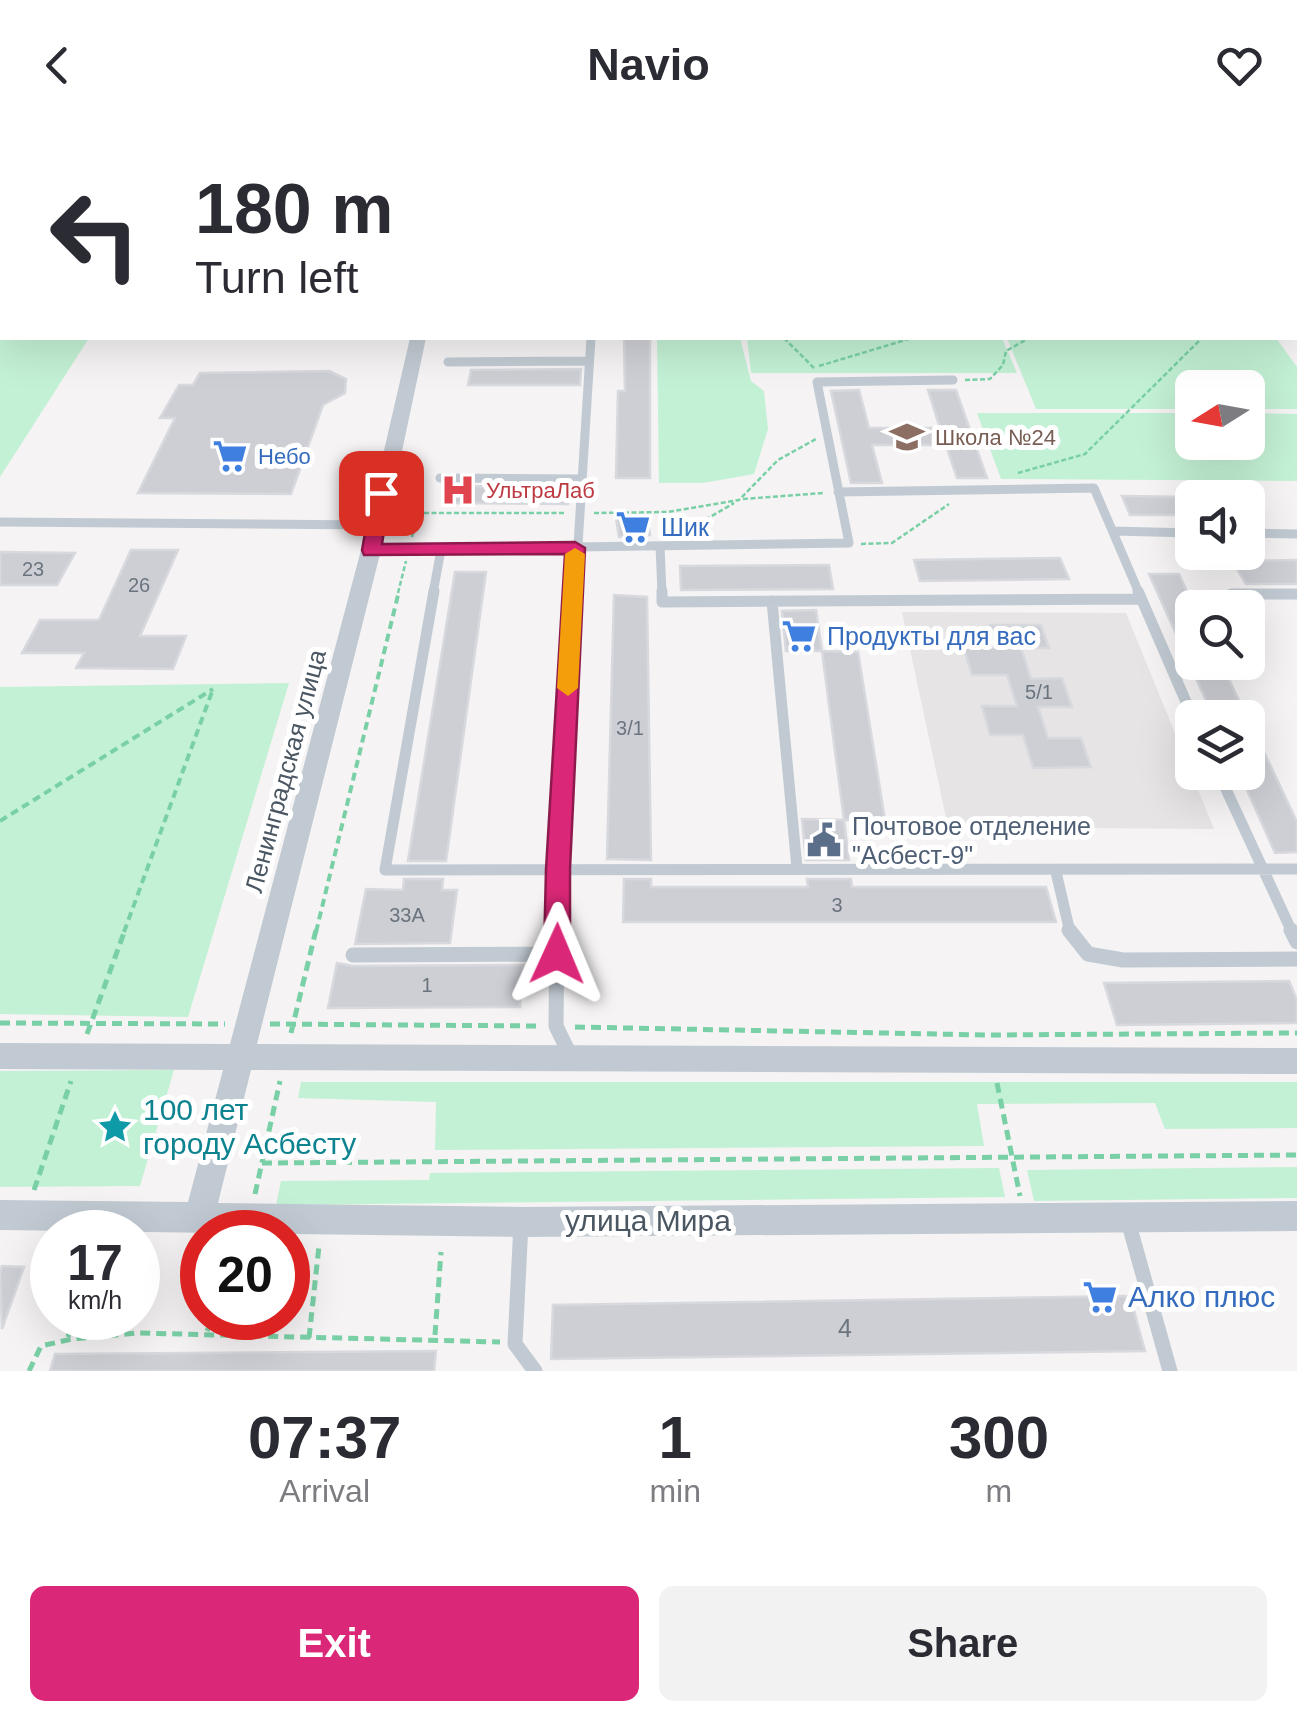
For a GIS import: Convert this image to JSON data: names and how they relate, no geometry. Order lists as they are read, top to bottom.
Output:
{
  "streets": {
    "street": ["Ленинградская улица", "улица Мира"]
  },
  "places": {
    "school or university": ["Школа №24"],
    "supermarket": [
      "Небо",
      "Шик",
      "Продукты для вас",
      "Алко плюс"
    ],
    "hospital": ["УльтраЛаб"],
    "public building": ["Почтовое отделение \"Асбест-9\""],
    "place": ["100 лет городу Асбесту"]
  },
  "house_numbers": [
    "23",
    "26",
    "5/1",
    "3/1",
    "3",
    "33А",
    "1",
    "4"
  ],
  "north": "left",
  "page": {
    "header": "Navio",
    "turn": ["180 m", "Turn left"],
    "speed": "17 km/h",
    "limit": "20",
    "eta": [
      "07:37",
      "Arrival",
      "1",
      "min",
      "300",
      "m"
    ],
    "buttons": ["Exit", "Share"]
  }
}
